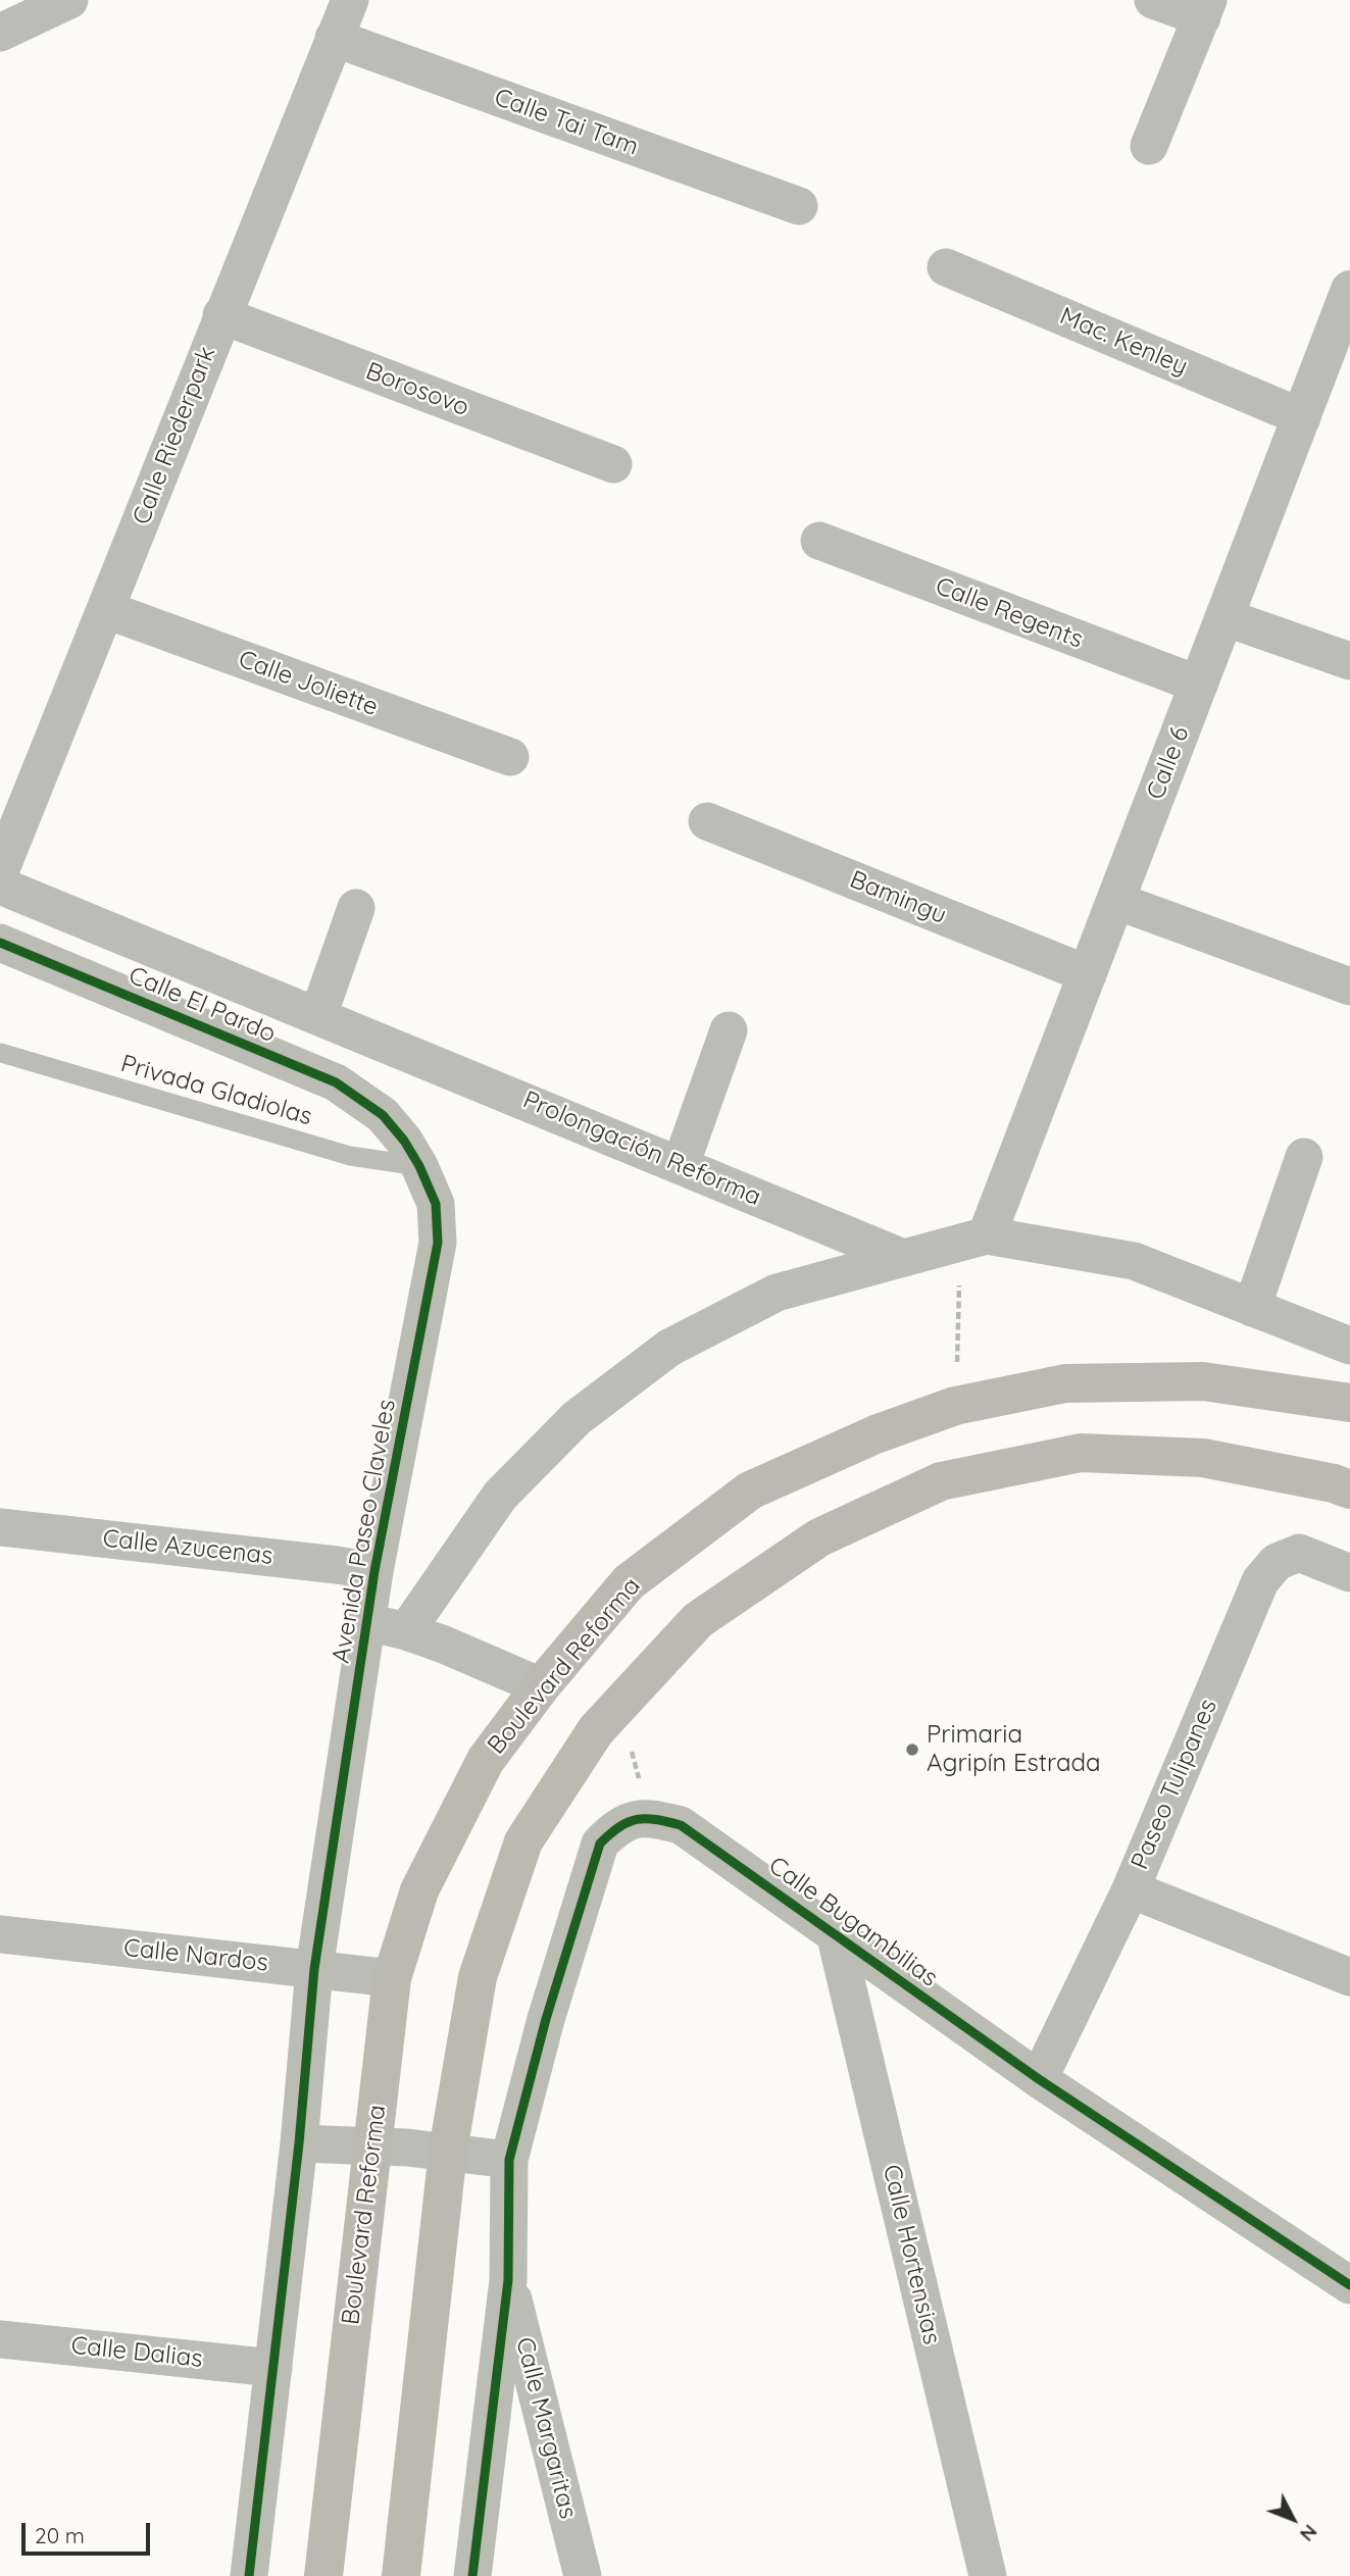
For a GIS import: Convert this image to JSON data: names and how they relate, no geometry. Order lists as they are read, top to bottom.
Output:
{
  "streets": {
    "main road": ["Boulevard Reforma"],
    "street": [
      "Calle Tai Tam",
      "Mac. Kenley",
      "Borosovo",
      "Calle Riederpark",
      "Calle Regents",
      "Calle Joliette",
      "Calle 6",
      "Bamingu",
      "Calle El Pardo",
      "Prolongación Reforma",
      "Avenida Paseo Claveles",
      "Calle Azucenas",
      "Paseo Tulipanes",
      "Calle Bugambilias",
      "Calle Nardos",
      "Calle Hortensias",
      "Calle Dalias",
      "Calle Margaritas"
    ],
    "lane": ["Privada Gladiolas"]
  },
  "crossings": [
    ["Calle Tai Tam", "Calle Riederpark"],
    ["Mac. Kenley", "Calle 6"],
    ["Borosovo", "Calle Riederpark"],
    ["Calle Riederpark", "Calle Joliette"],
    ["Calle Regents", "Calle 6"],
    ["Calle 6", "Bamingu"],
    ["Calle El Pardo", "Prolongación Reforma"],
    ["Calle El Pardo", "Avenida Paseo Claveles"],
    ["Privada Gladiolas", "Avenida Paseo Claveles"],
    ["Avenida Paseo Claveles", "Calle Azucenas"],
    ["Avenida Paseo Claveles", "Calle Nardos"],
    ["Avenida Paseo Claveles", "Calle Dalias"],
    ["Boulevard Reforma", "Calle Nardos"],
    ["Paseo Tulipanes", "Calle Bugambilias"],
    ["Calle Bugambilias", "Calle Hortensias"]
  ],
  "places": ["Primaria Agripín Estrada"],
  "scale_bar": "20 m",
  "north": "bottom right"
}
